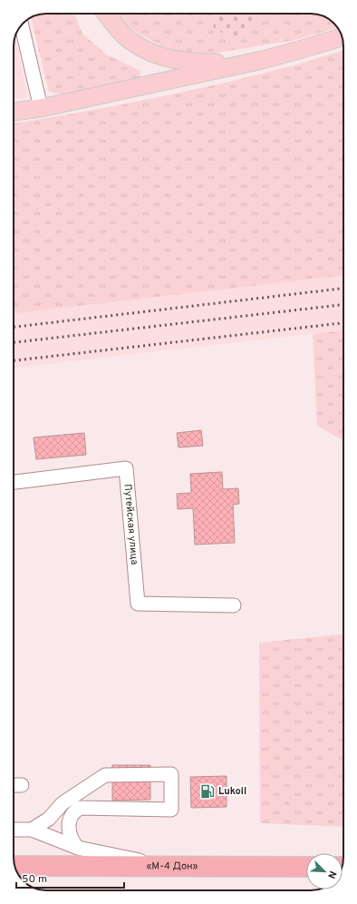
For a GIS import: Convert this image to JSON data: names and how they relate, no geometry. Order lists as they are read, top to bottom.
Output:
{
  "streets": {
    "highway": ["«М-4 Дон»"],
    "street": ["Путейская улица"]
  },
  "places": {
    "fuel station": ["Lukoil"]
  },
  "scale_bar": "50 m",
  "north": "bottom right"
}
